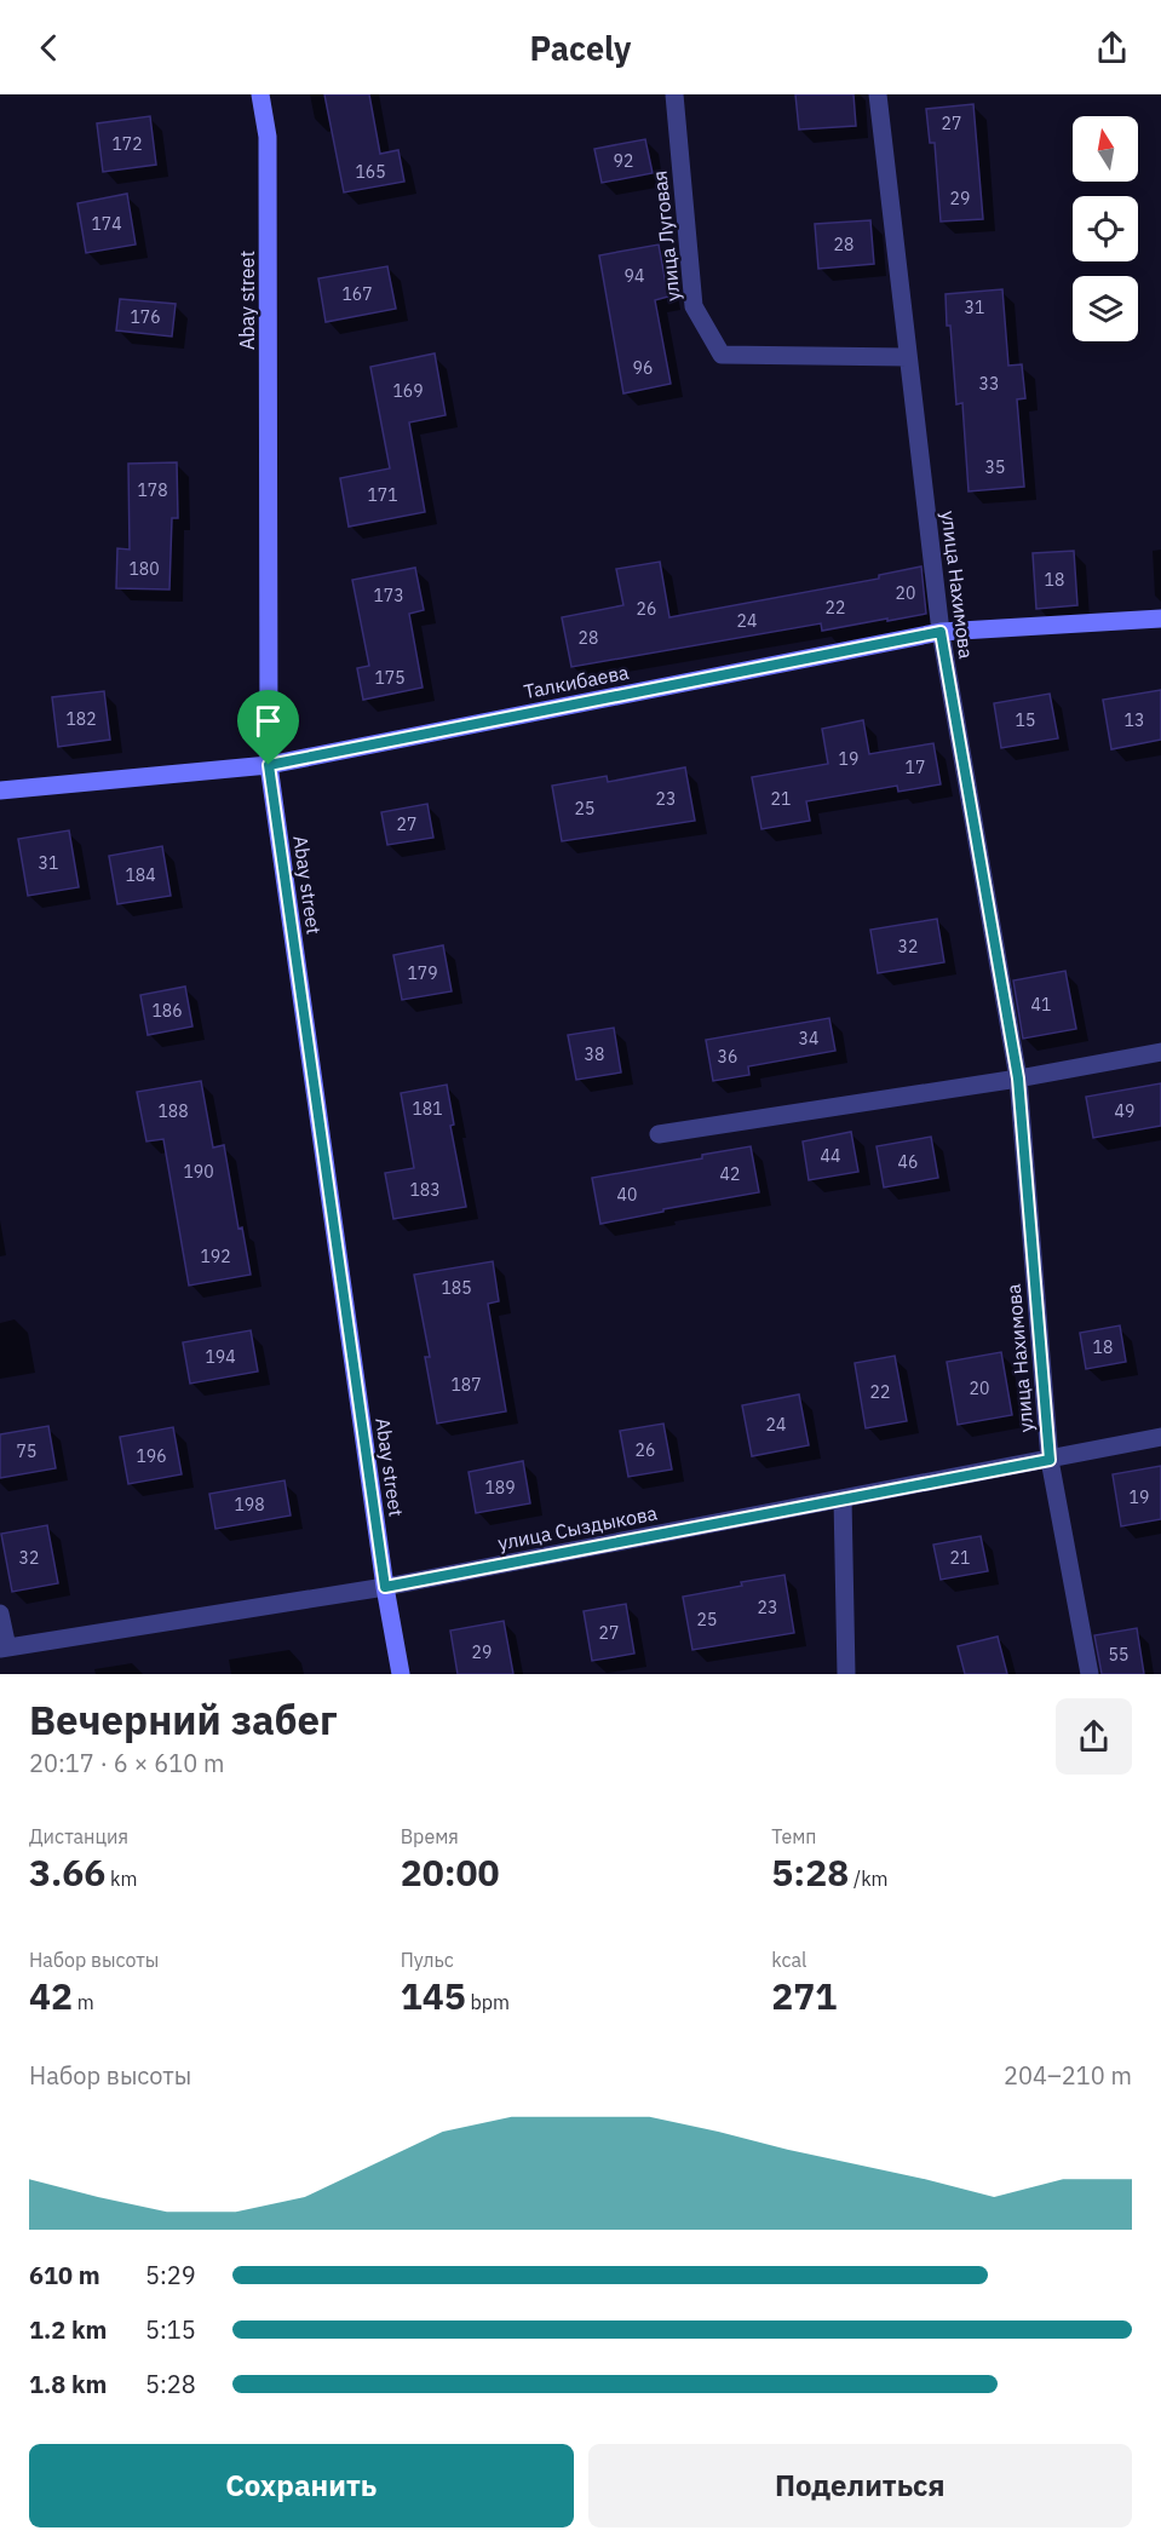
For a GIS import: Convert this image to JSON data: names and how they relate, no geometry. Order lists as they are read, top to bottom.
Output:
{
  "streets": {
    "street": [
      "улица Луговая",
      "Abay street",
      "улица Нахимова",
      "Талкибаева",
      "улица Сыздыкова"
    ]
  },
  "crossings": [
    ["улица Луговая", "улица Нахимова"],
    ["Abay street", "Талкибаева"],
    ["Abay street", "улица Сыздыкова"],
    ["улица Нахимова", "Талкибаева"],
    ["улица Нахимова", "улица Сыздыкова"]
  ],
  "house_numbers": [
    "27",
    "172",
    "92",
    "165",
    "29",
    "174",
    "28",
    "94",
    "167",
    "31",
    "176",
    "96",
    "33",
    "169",
    "35",
    "178",
    "171",
    "180",
    "18",
    "20",
    "173",
    "22",
    "26",
    "24",
    "28",
    "175",
    "182",
    "15",
    "13",
    "19",
    "17",
    "23",
    "21",
    "25",
    "27",
    "31",
    "184",
    "32",
    "179",
    "41",
    "186",
    "34",
    "38",
    "36",
    "181",
    "188",
    "49",
    "44",
    "46",
    "190",
    "42",
    "183",
    "40",
    "192",
    "185",
    "18",
    "194",
    "187",
    "20",
    "22",
    "24",
    "26",
    "75",
    "196",
    "189",
    "19",
    "198",
    "32",
    "21",
    "23",
    "25",
    "27",
    "29",
    "55"
  ],
  "north": "top",
  "page": {
    "header": "Pacely",
    "heading": ["Вечерний забег", "20:17 · 6 × 610 m"],
    "stats": [
      ["Дистанция", "3.66 km"],
      ["Время", "20:00"],
      ["Темп", "5:28 /km"],
      ["Набор высоты", "42 m"],
      ["Пульс", "145 bpm"],
      ["kcal", "271"]
    ],
    "chart": ["Набор высоты", "204–210 m"],
    "list": [
      {
        "name": "610 m",
        "note": "5:29"
      },
      {
        "name": "1.2 km",
        "note": "5:15"
      },
      {
        "name": "1.8 km",
        "note": "5:28"
      }
    ],
    "buttons": ["Сохранить", "Поделиться"]
  }
}
